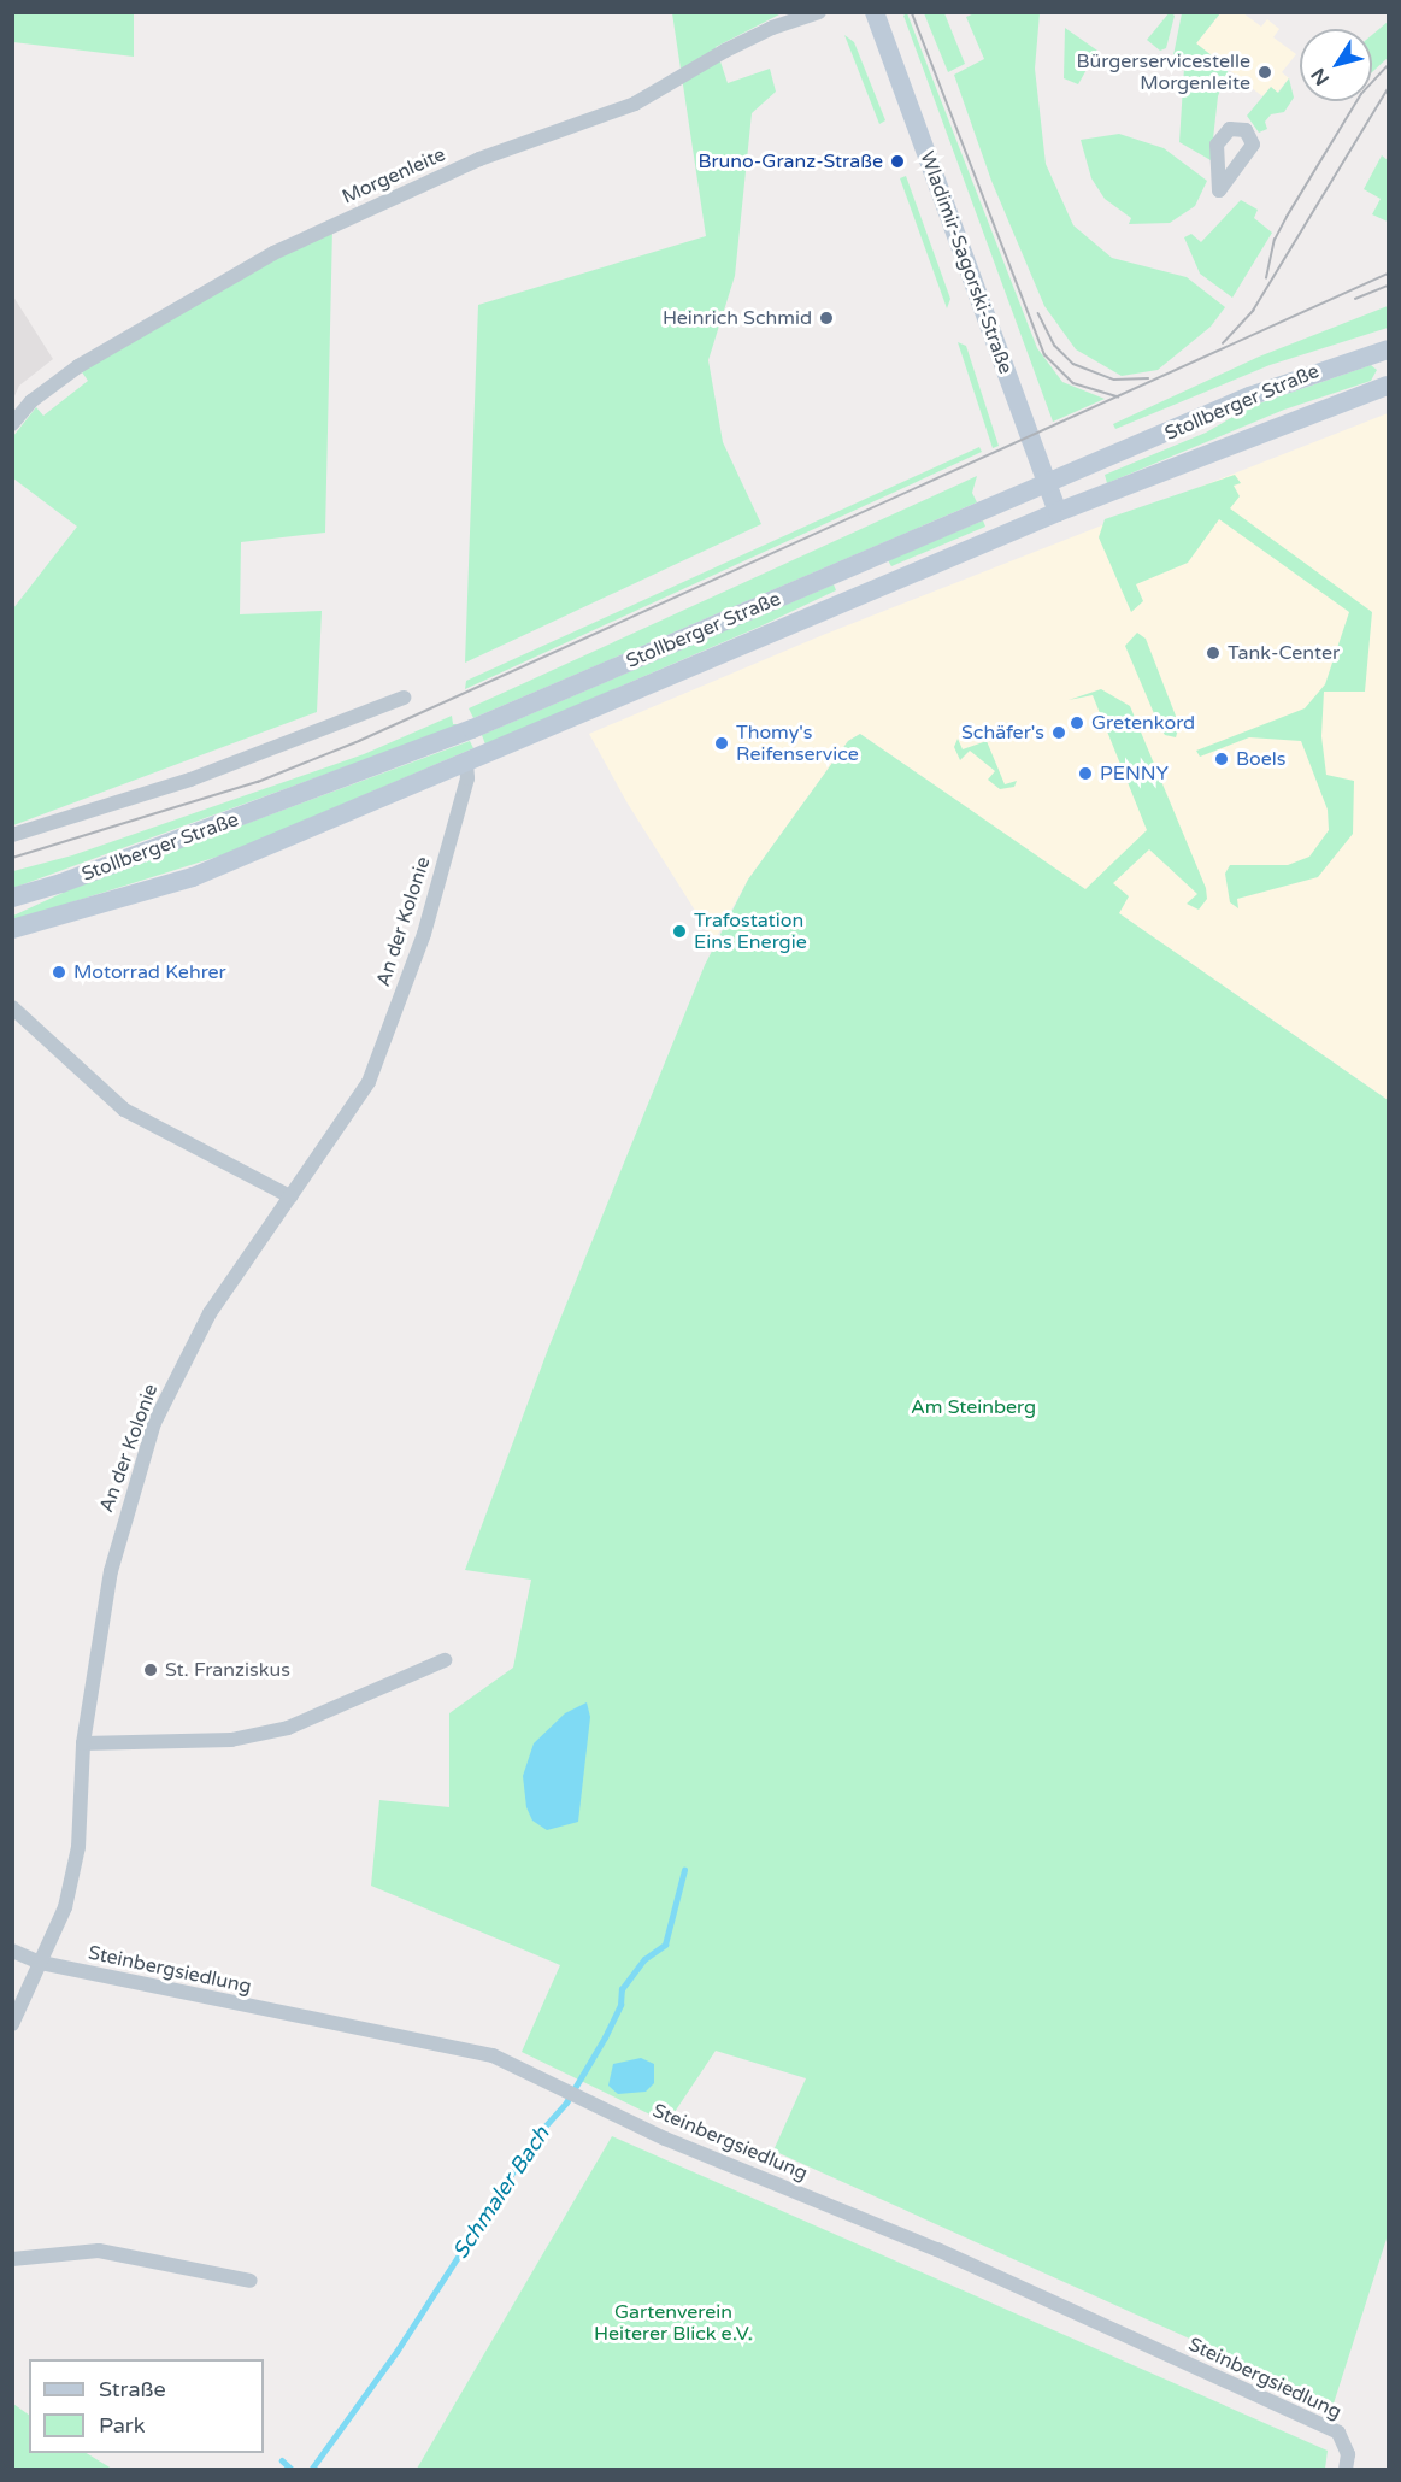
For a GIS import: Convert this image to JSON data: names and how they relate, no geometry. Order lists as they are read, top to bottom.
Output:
{
  "streets": {
    "main road": ["Wladimir-Sagorski-Straße", "Stollberger Straße"],
    "street": ["Morgenleite", "An der Kolonie", "Steinbergsiedlung"]
  },
  "crossings": [
    ["Wladimir-Sagorski-Straße", "Stollberger Straße"],
    ["Stollberger Straße", "An der Kolonie"]
  ],
  "water": ["Schmaler Bach"],
  "parks": ["Am Steinberg", "Gartenverein Heiterer Blick e.V."],
  "places": [
    "Bürgerservicestelle Morgenleite",
    "Bruno-Granz-Straße",
    "Heinrich Schmid",
    "Tank-Center",
    "Gretenkord",
    "Schäfer's",
    "Thomy's Reifenservice",
    "Boels",
    "PENNY",
    "Trafostation Eins Energie",
    "Motorrad Kehrer",
    "St. Franziskus"
  ],
  "legend": ["Straße", "Park"],
  "north": "bottom left"
}
